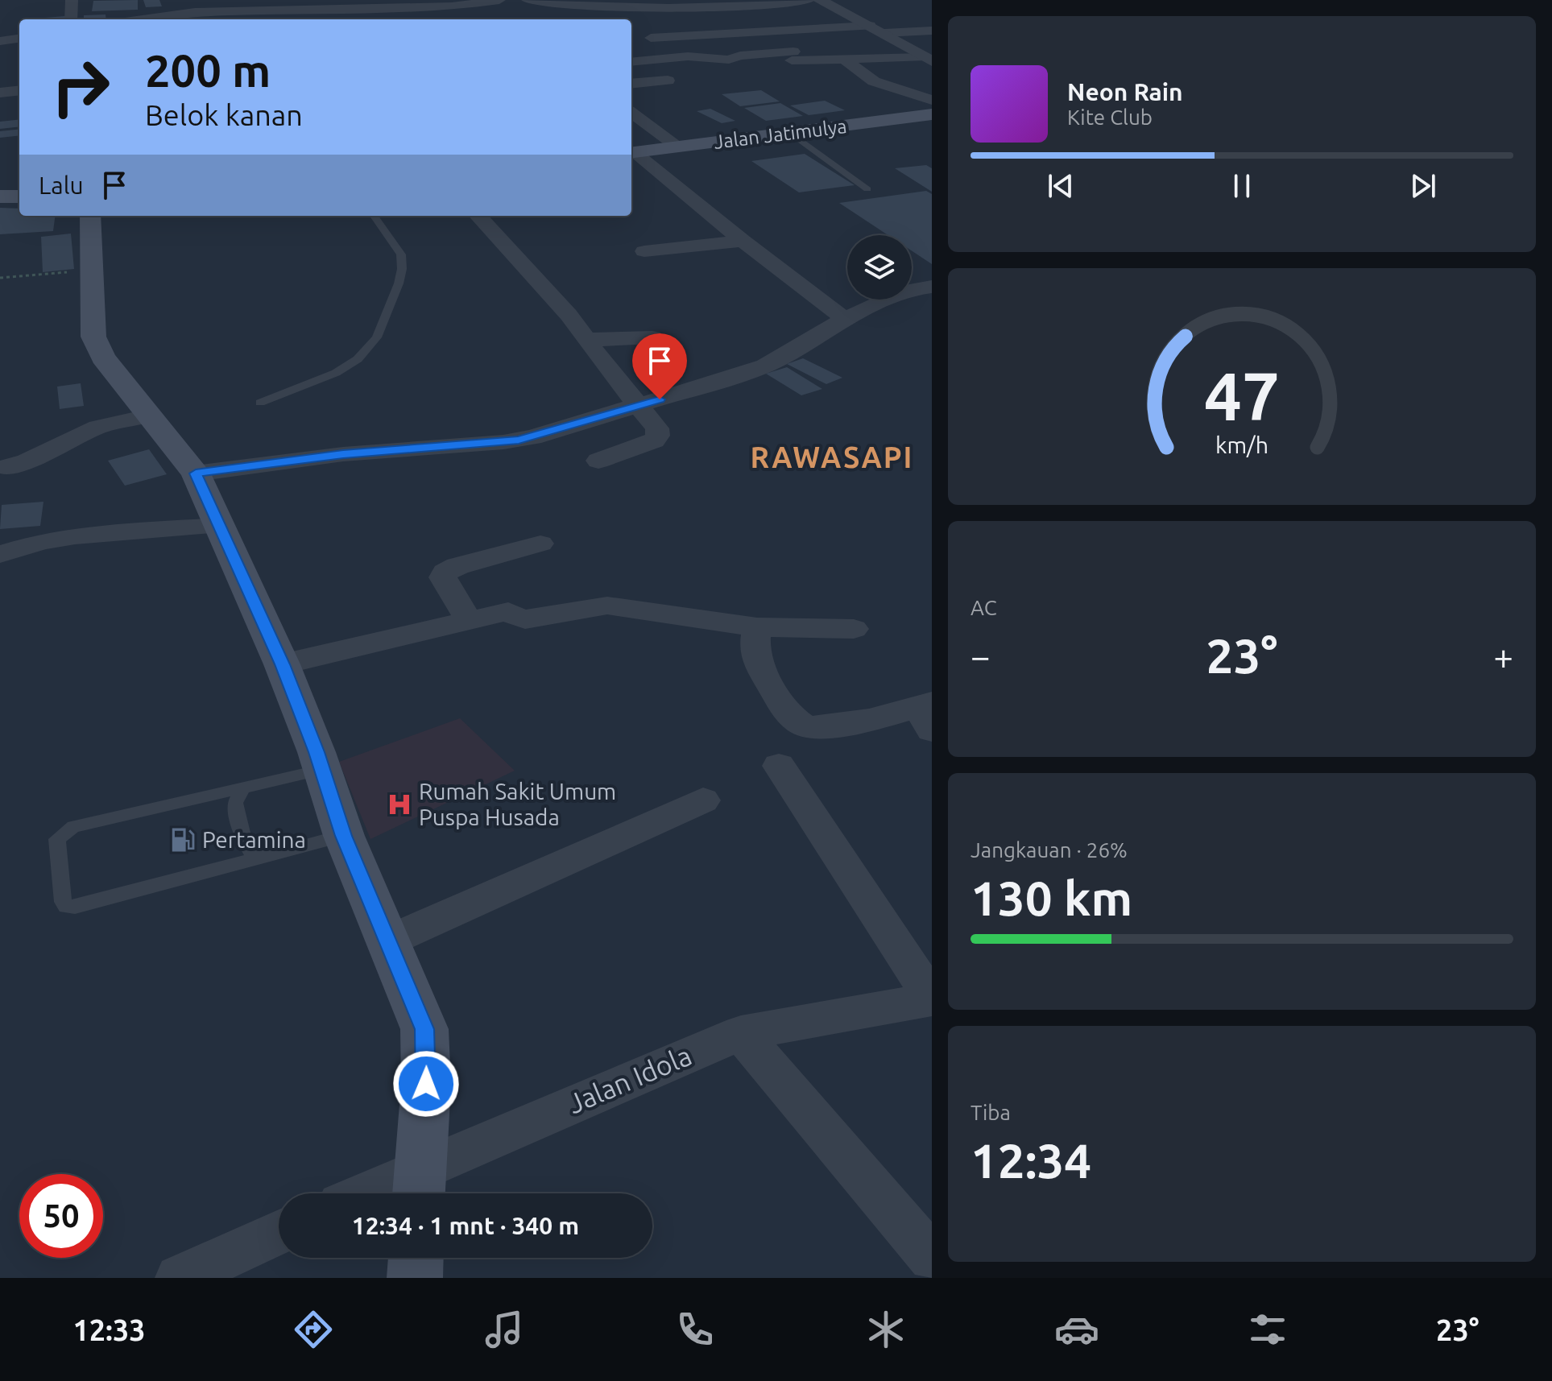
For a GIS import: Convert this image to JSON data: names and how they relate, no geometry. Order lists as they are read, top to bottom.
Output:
{
  "streets": {
    "main road": ["Jalan Jatimulya"],
    "street": ["Jalan Idola"]
  },
  "districts": ["RAWASAPI"],
  "places": {
    "hospital": ["Rumah Sakit Umum Puspa Husada"],
    "fuel station": ["Pertamina"]
  },
  "page": {
    "turn": ["200 m", "Belok kanan"],
    "song": ["Neon Rain", "Kite Club"],
    "then": "Lalu",
    "tile": [
      "AC",
      ["Jangkauan · 26%", "130 km"],
      ["Tiba", "12:34"]
    ],
    "heat": ["−", "23°", "+"],
    "limit": "50",
    "trip": "12:34 · 1 mnt · 340 m",
    "tabs": ["12:33", "23°"],
    "gauge": ["47", "km/h"]
  }
}
